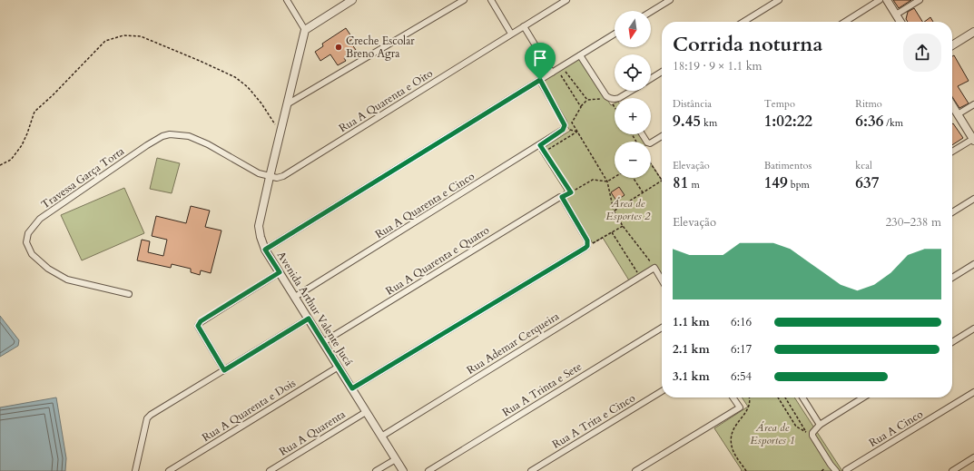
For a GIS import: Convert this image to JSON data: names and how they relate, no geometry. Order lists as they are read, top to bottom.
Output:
{
  "streets": {
    "street": [
      "Rua A Quarenta e Oito",
      "Travessa Garça Torta",
      "Rua A Quarenta e Cinco",
      "Rua A Quarenta e Quatro",
      "Avenida Arthur Valente Jucá",
      "Rua Ademar Cerqueira",
      "Rua A Trinta e Sete",
      "Rua A Quarenta e Dois",
      "Rua A Trita e Cinco",
      "Rua A Cinco",
      "Rua A Quarenta"
    ]
  },
  "crossings": [
    ["Rua A Quarenta e Oito", "Travessa Garça Torta"],
    ["Rua A Quarenta e Oito", "Avenida Arthur Valente Jucá"],
    ["Travessa Garça Torta", "Avenida Arthur Valente Jucá"],
    ["Rua A Quarenta e Cinco", "Avenida Arthur Valente Jucá"],
    ["Rua A Quarenta e Quatro", "Avenida Arthur Valente Jucá"],
    ["Avenida Arthur Valente Jucá", "Rua Ademar Cerqueira"],
    ["Avenida Arthur Valente Jucá", "Rua A Quarenta e Dois"],
    ["Avenida Arthur Valente Jucá", "Rua A Quarenta"]
  ],
  "parks": ["Área de Esportes 2", "Área de Esportes 1"],
  "places": ["Creche Escolar Breno Agra"],
  "north": "bottom",
  "page": {
    "map_buttons": ["+", "−"],
    "heading": ["Corrida noturna", "18:19 · 9 × 1.1 km"],
    "stats": [
      ["Distância", "9.45 km"],
      ["Tempo", "1:02:22"],
      ["Ritmo", "6:36 /km"],
      ["Elevação", "81 m"],
      ["Batimentos", "149 bpm"],
      ["kcal", "637"]
    ],
    "chart": ["Elevação", "230–238 m"],
    "list": [
      {
        "name": "1.1 km",
        "note": "6:16"
      },
      {
        "name": "2.1 km",
        "note": "6:17"
      },
      {
        "name": "3.1 km",
        "note": "6:54"
      }
    ]
  }
}
